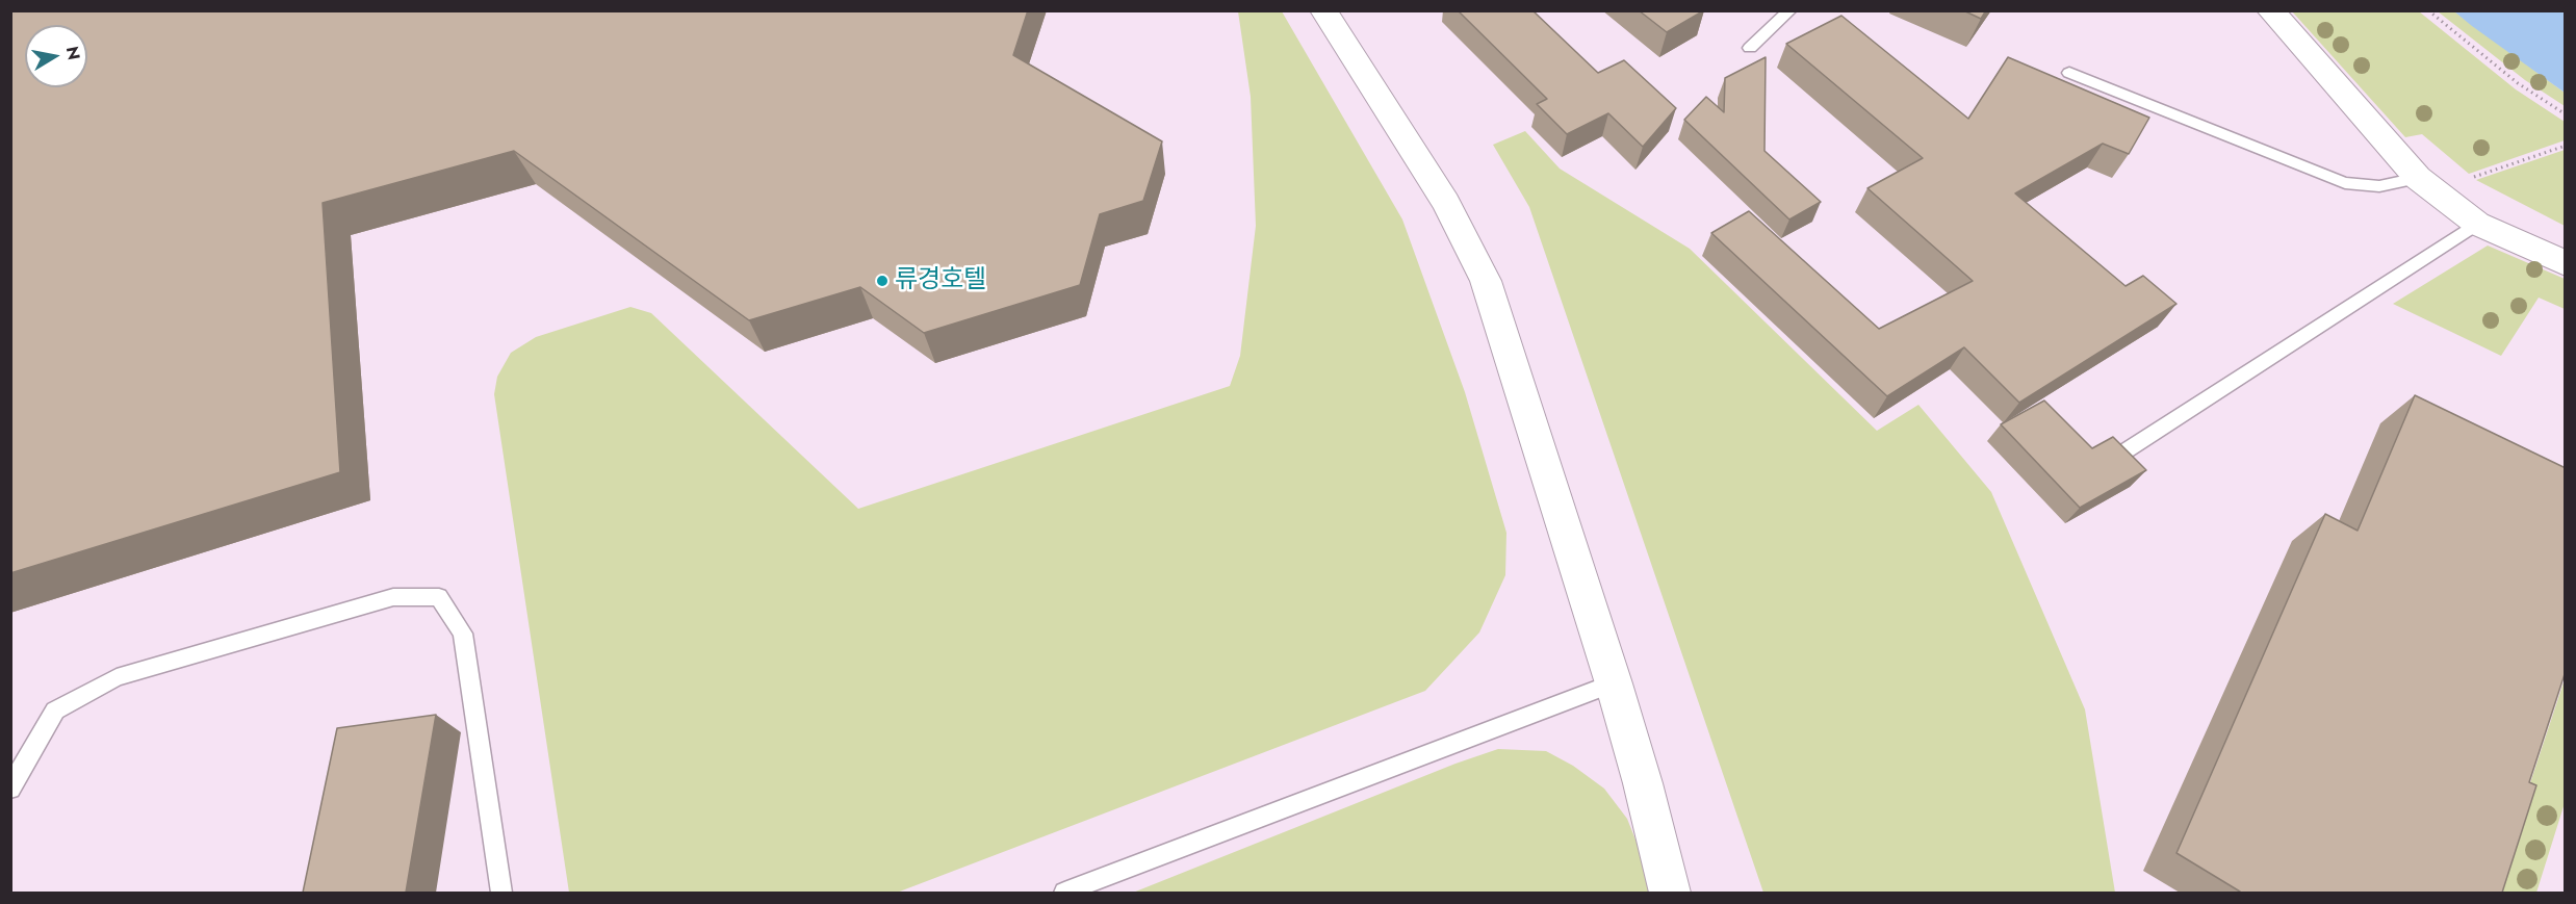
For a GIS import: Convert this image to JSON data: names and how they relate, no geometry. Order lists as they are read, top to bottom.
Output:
{
  "places": ["류경호텔"],
  "north": "right"
}
